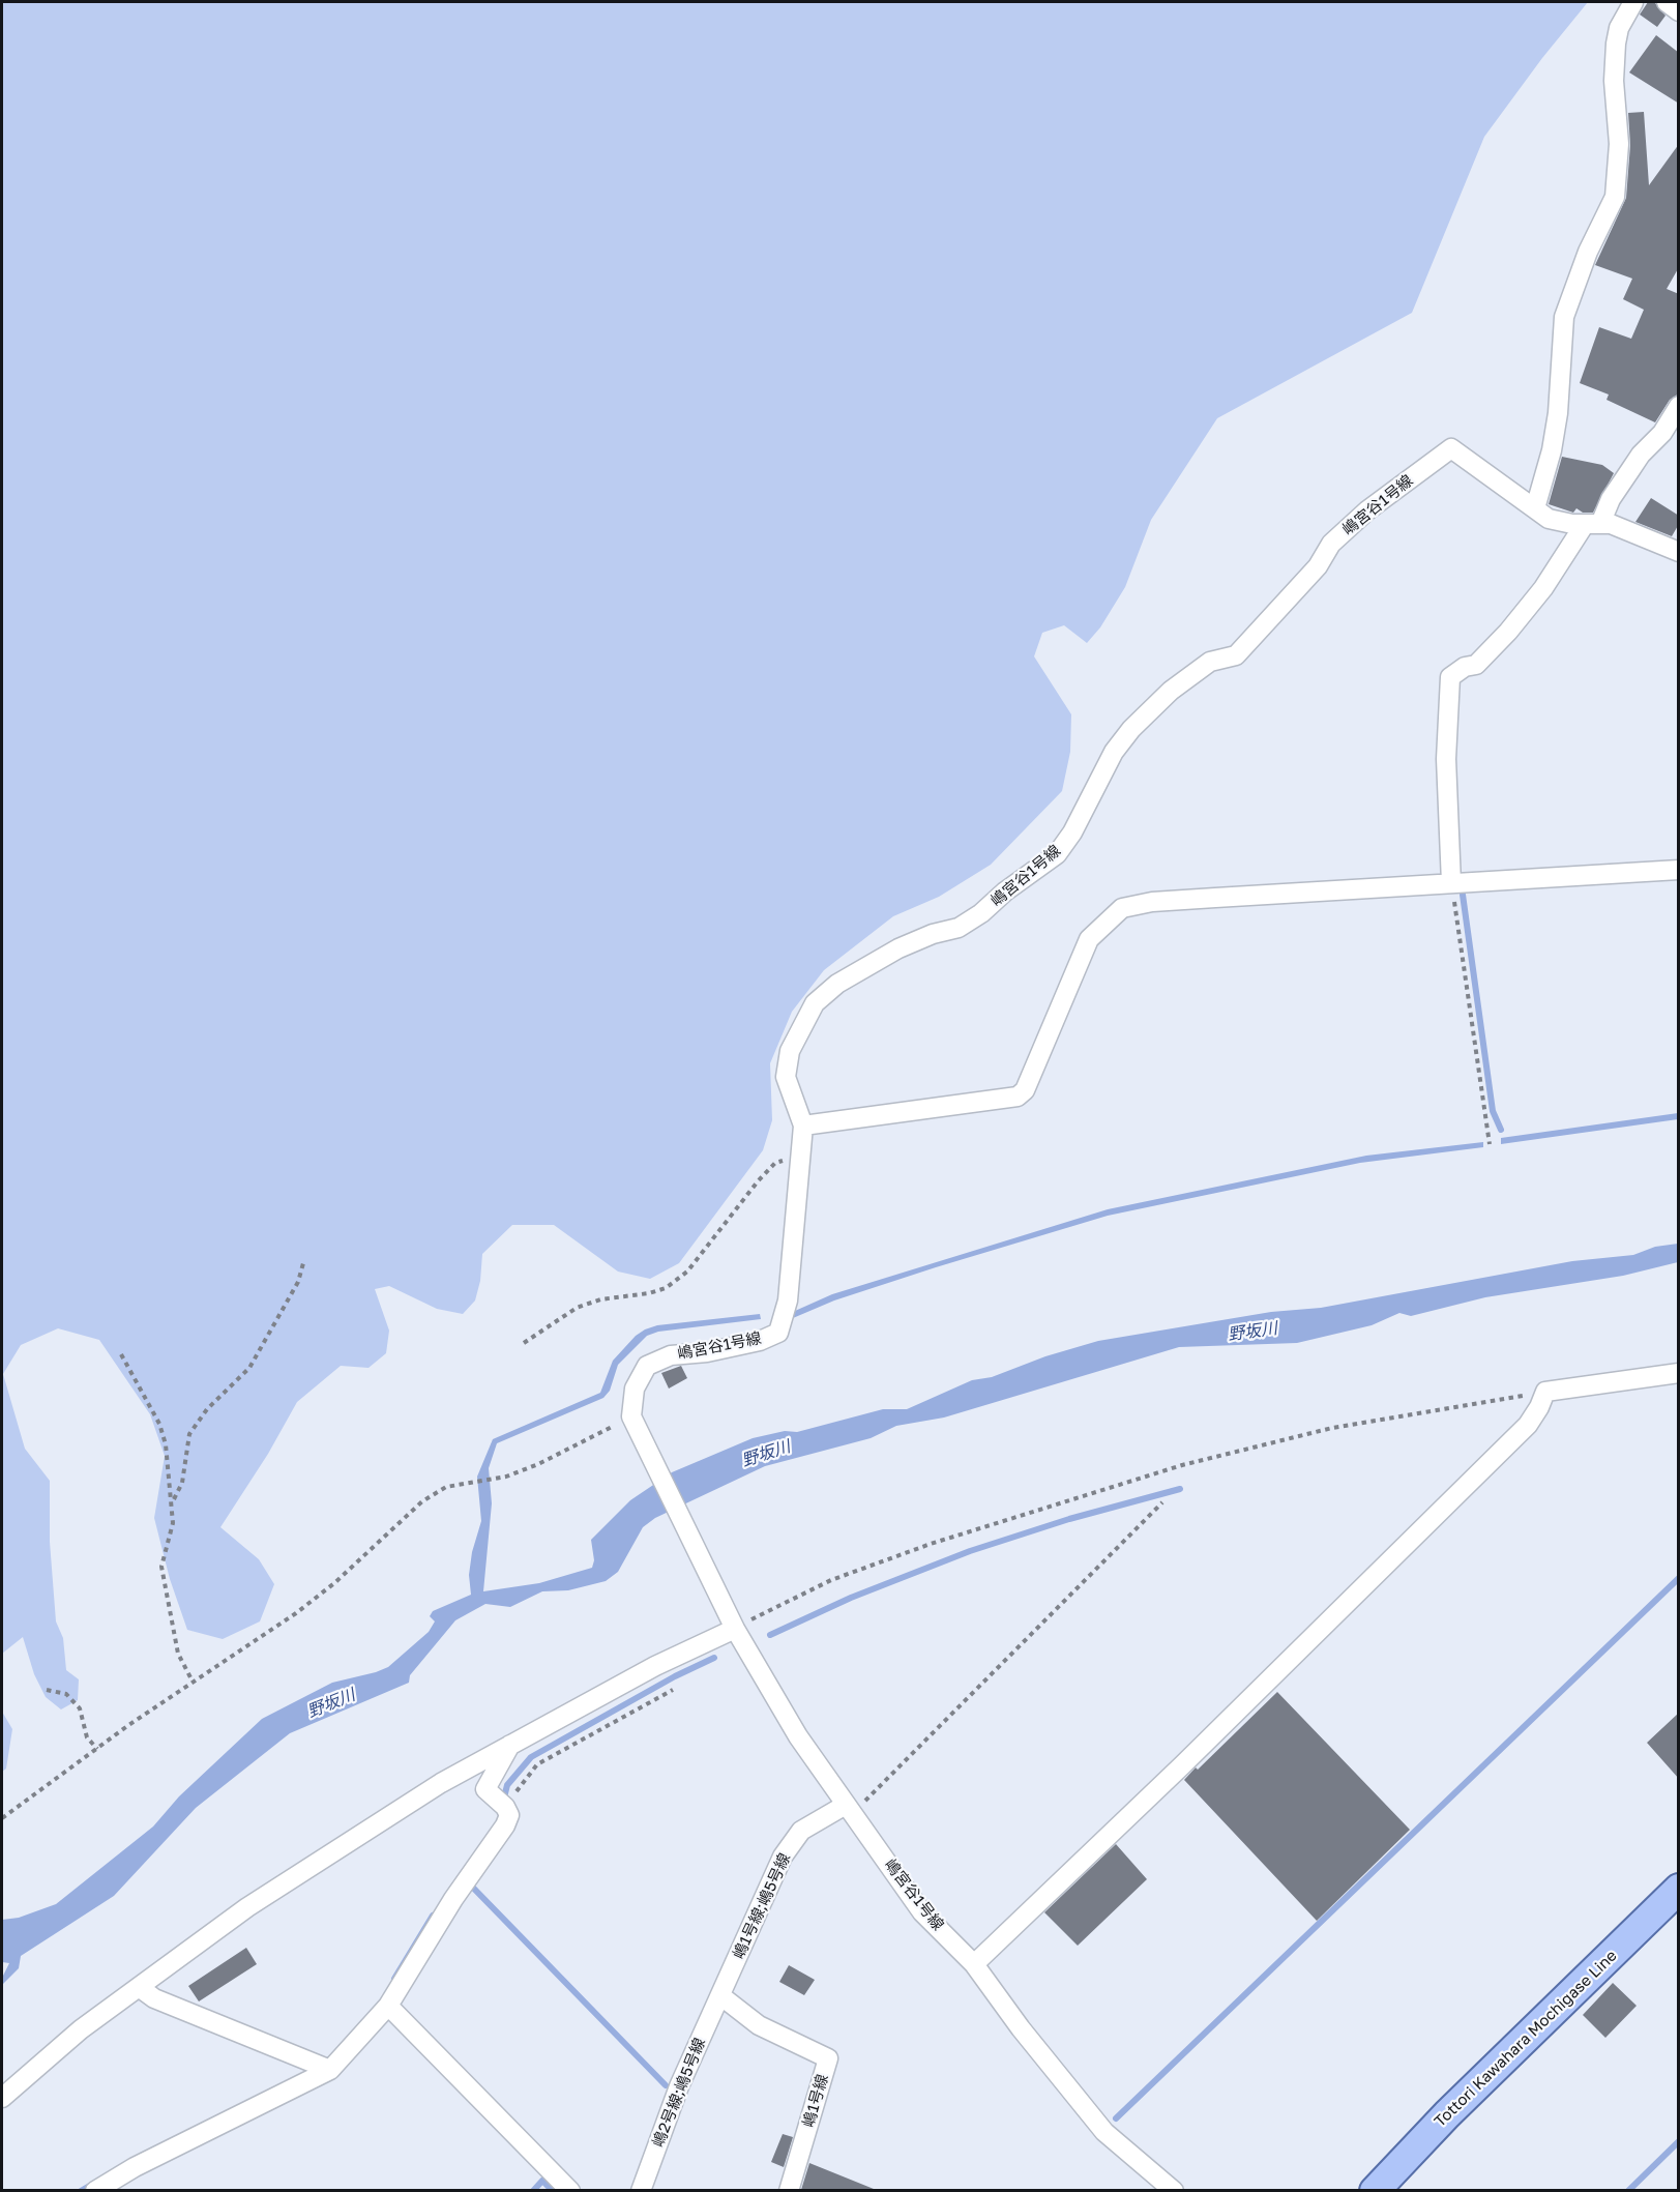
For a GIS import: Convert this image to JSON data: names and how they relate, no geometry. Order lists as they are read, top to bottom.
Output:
{
  "streets": {
    "main road": ["Tottori Kawahara Mochigase Line"],
    "street": [
      "嶋宮谷1号線",
      "嶋1号線;嶋5号線",
      "嶋2号線;嶋5号線",
      "嶋1号線"
    ]
  },
  "crossings": [
    ["嶋宮谷1号線", "嶋1号線;嶋5号線"],
    ["嶋1号線;嶋5号線", "嶋2号線;嶋5号線"],
    ["嶋1号線;嶋5号線", "嶋1号線"],
    ["嶋2号線;嶋5号線", "嶋1号線"]
  ],
  "water": ["野坂川"]
}
